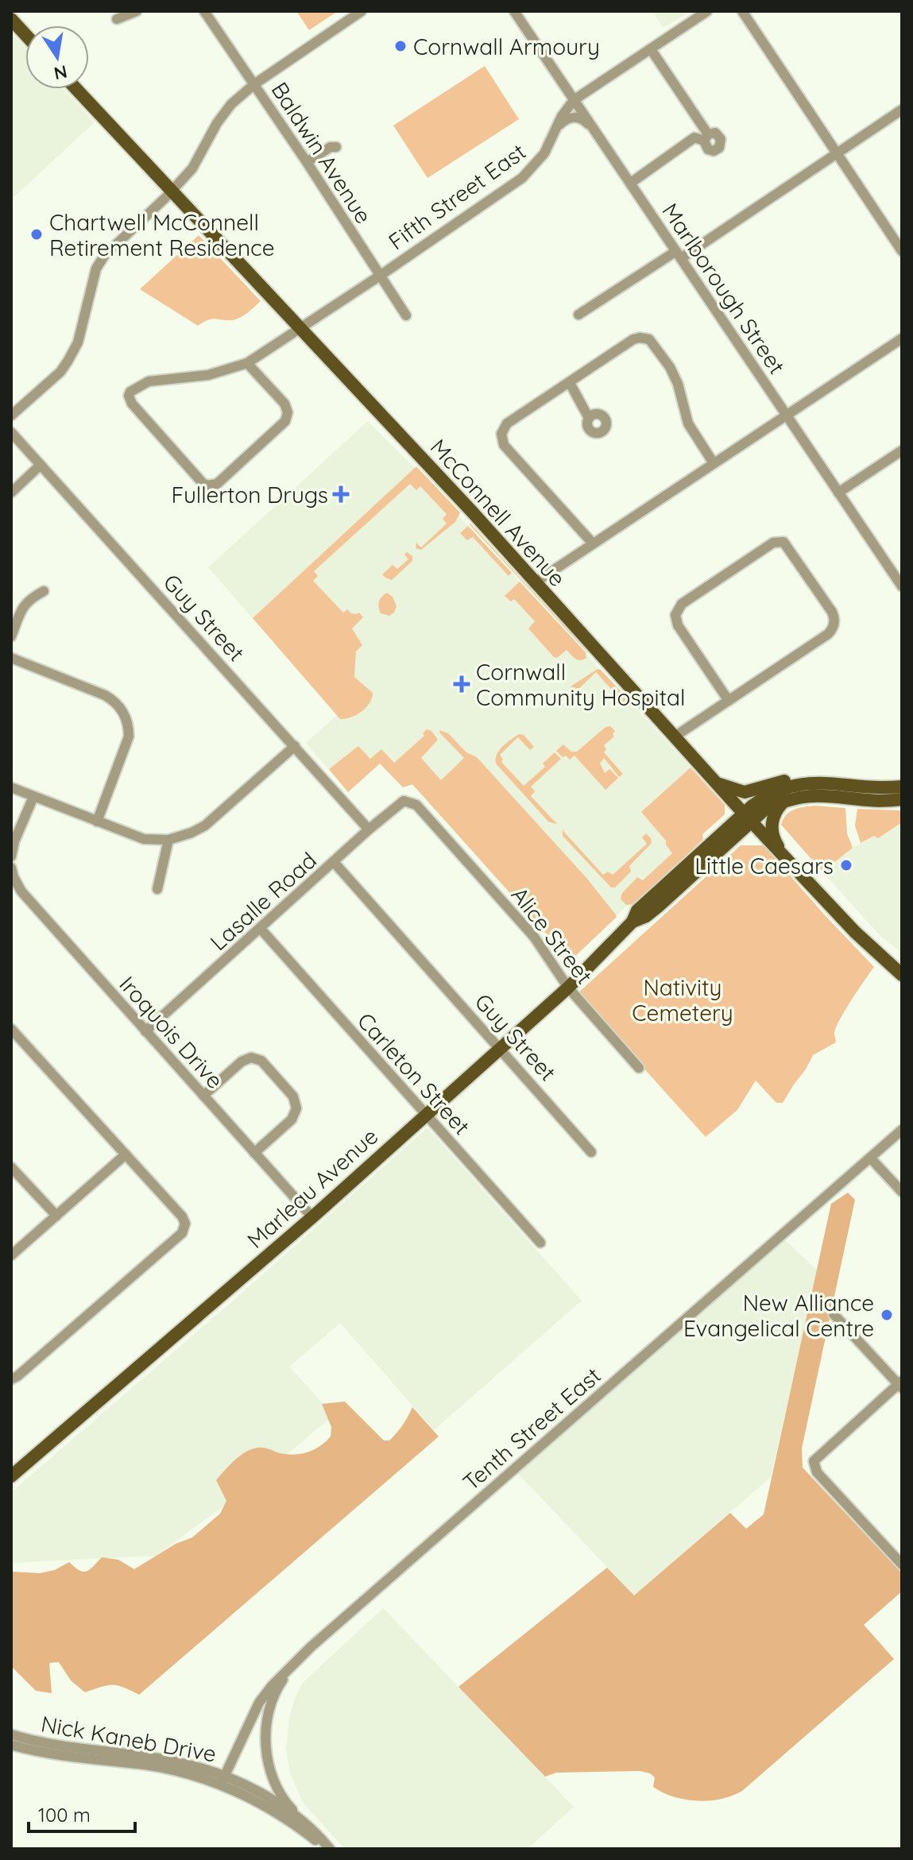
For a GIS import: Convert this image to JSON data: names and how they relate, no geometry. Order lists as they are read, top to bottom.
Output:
{
  "streets": {
    "main road": ["McConnell Avenue", "Marleau Avenue"],
    "street": [
      "Baldwin Avenue",
      "Fifth Street East",
      "Marlborough Street",
      "Guy Street",
      "Lasalle Road",
      "Alice Street",
      "Iroquois Drive",
      "Carleton Street",
      "Tenth Street East",
      "Nick Kaneb Drive"
    ]
  },
  "crossings": [
    ["Baldwin Avenue", "Fifth Street East"],
    ["Fifth Street East", "Marlborough Street"],
    ["Fifth Street East", "McConnell Avenue"],
    ["McConnell Avenue", "Marleau Avenue"],
    ["Guy Street", "Lasalle Road"],
    ["Guy Street", "Marleau Avenue"],
    ["Lasalle Road", "Alice Street"],
    ["Lasalle Road", "Iroquois Drive"],
    ["Lasalle Road", "Carleton Street"],
    ["Alice Street", "Marleau Avenue"],
    ["Iroquois Drive", "Marleau Avenue"],
    ["Carleton Street", "Marleau Avenue"],
    ["Tenth Street East", "Nick Kaneb Drive"]
  ],
  "parks": ["Nativity Cemetery"],
  "places": {
    "other": [
      "Cornwall Armoury",
      "Chartwell McConnell Retirement Residence",
      "Little Caesars",
      "New Alliance Evangelical Centre"
    ],
    "health": ["Fullerton Drugs", "Cornwall Community Hospital"]
  },
  "scale_bar": "100 m",
  "north": "bottom"
}
